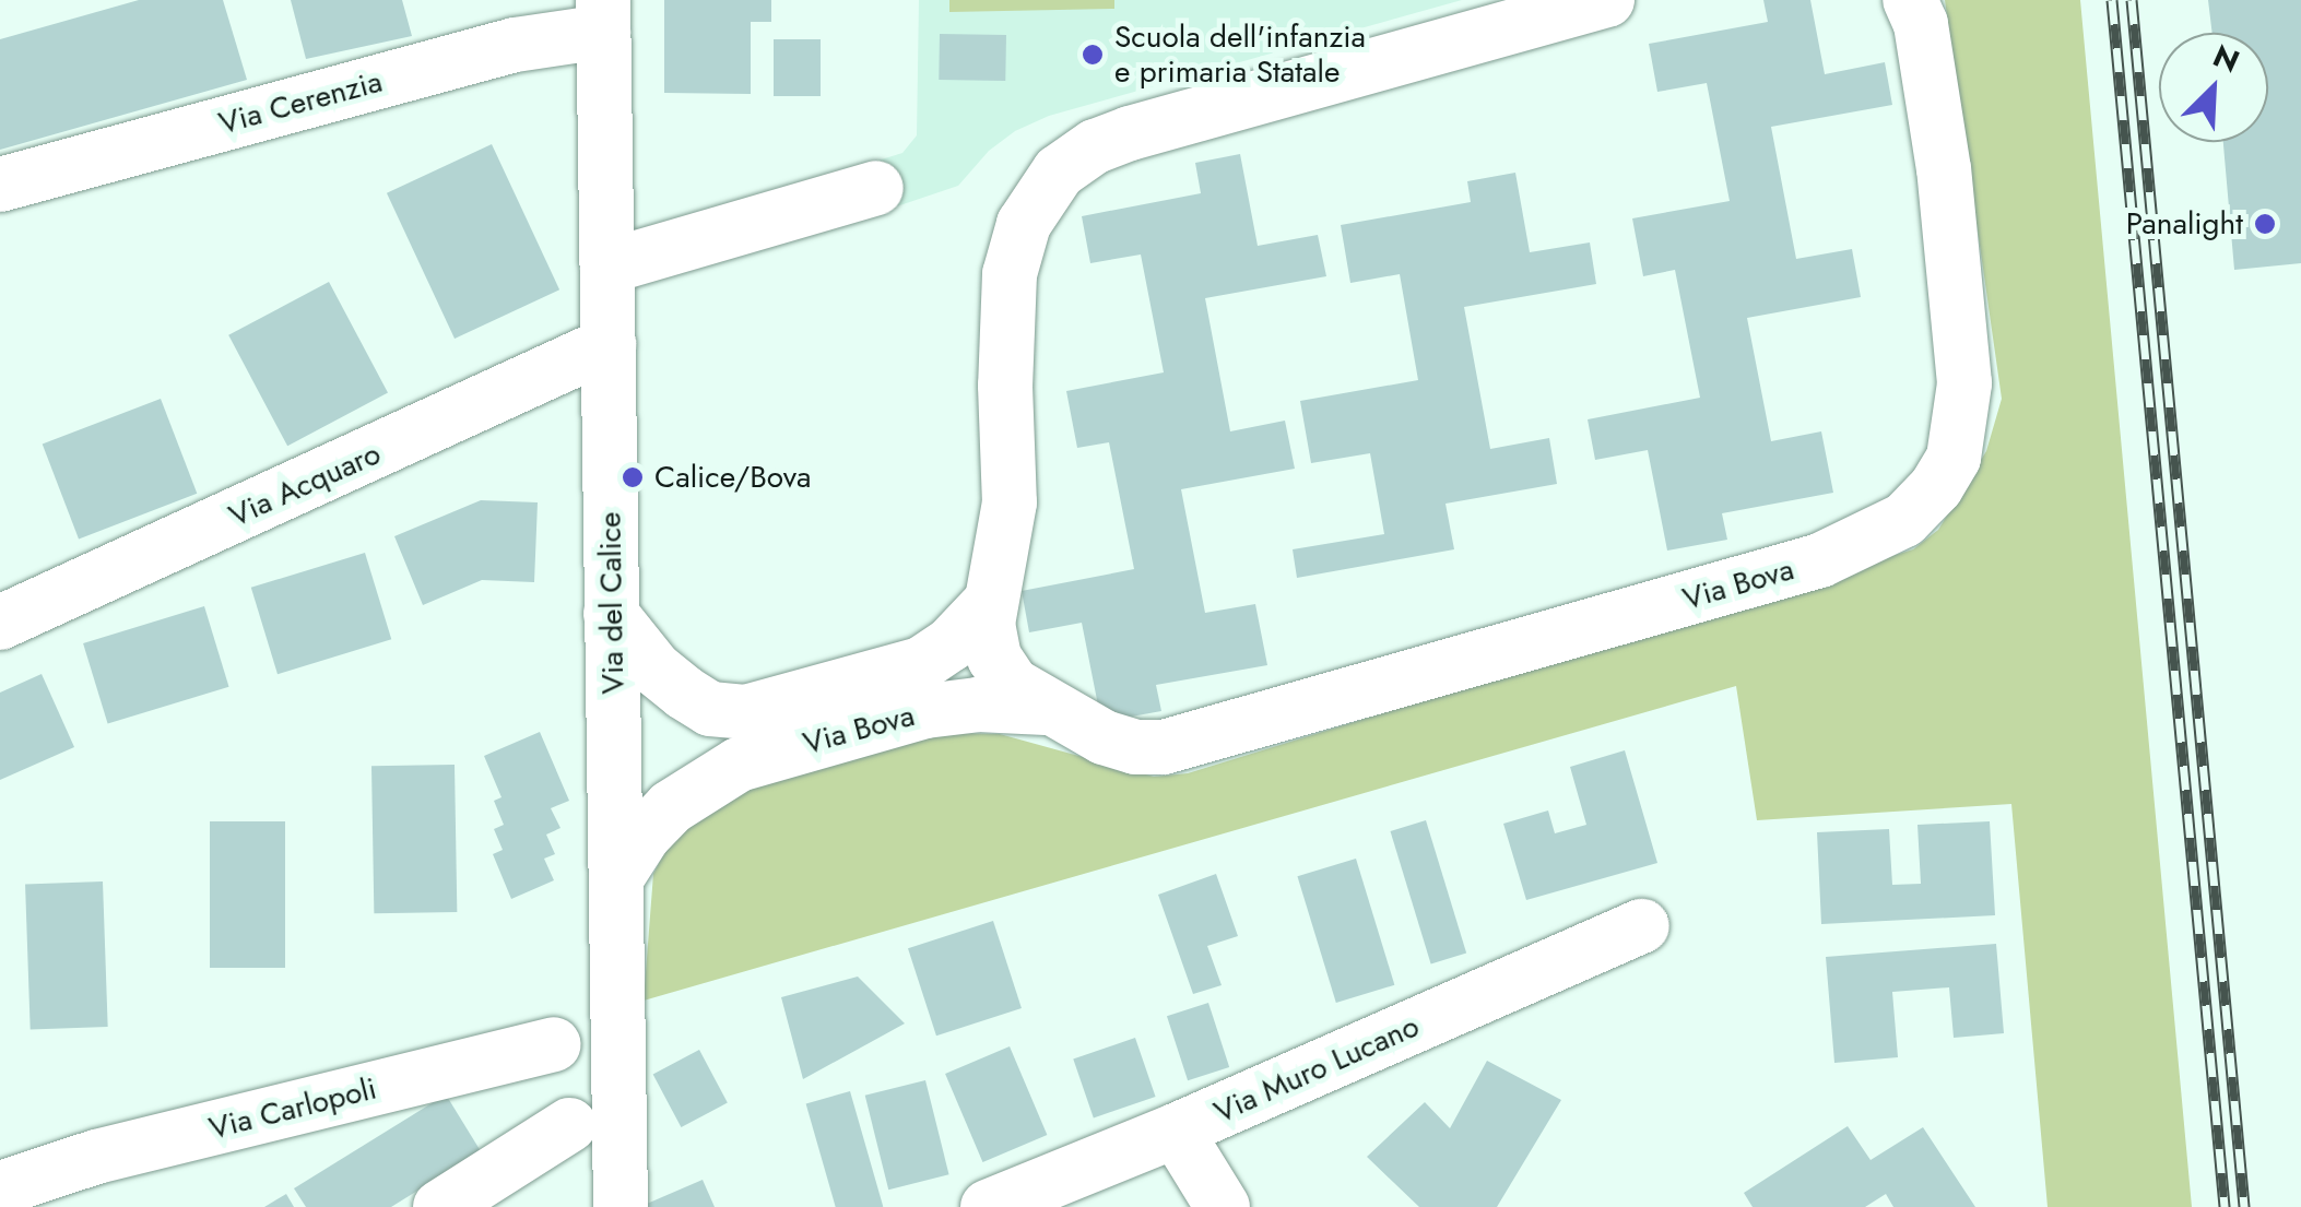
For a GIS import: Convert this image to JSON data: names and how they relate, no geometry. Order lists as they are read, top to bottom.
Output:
{
  "streets": {
    "street": [
      "Via Cerenzia",
      "Via Acquaro",
      "Via Bova",
      "Via del Calice",
      "Via Muro Lucano",
      "Via Carlopoli"
    ]
  },
  "crossings": [
    ["Via Cerenzia", "Via del Calice"],
    ["Via Acquaro", "Via del Calice"],
    ["Via Bova", "Via del Calice"]
  ],
  "places": ["Scuola dell'infanzia e primaria Statale", "Panalight", "Calice/Bova"],
  "north": "top right"
}
